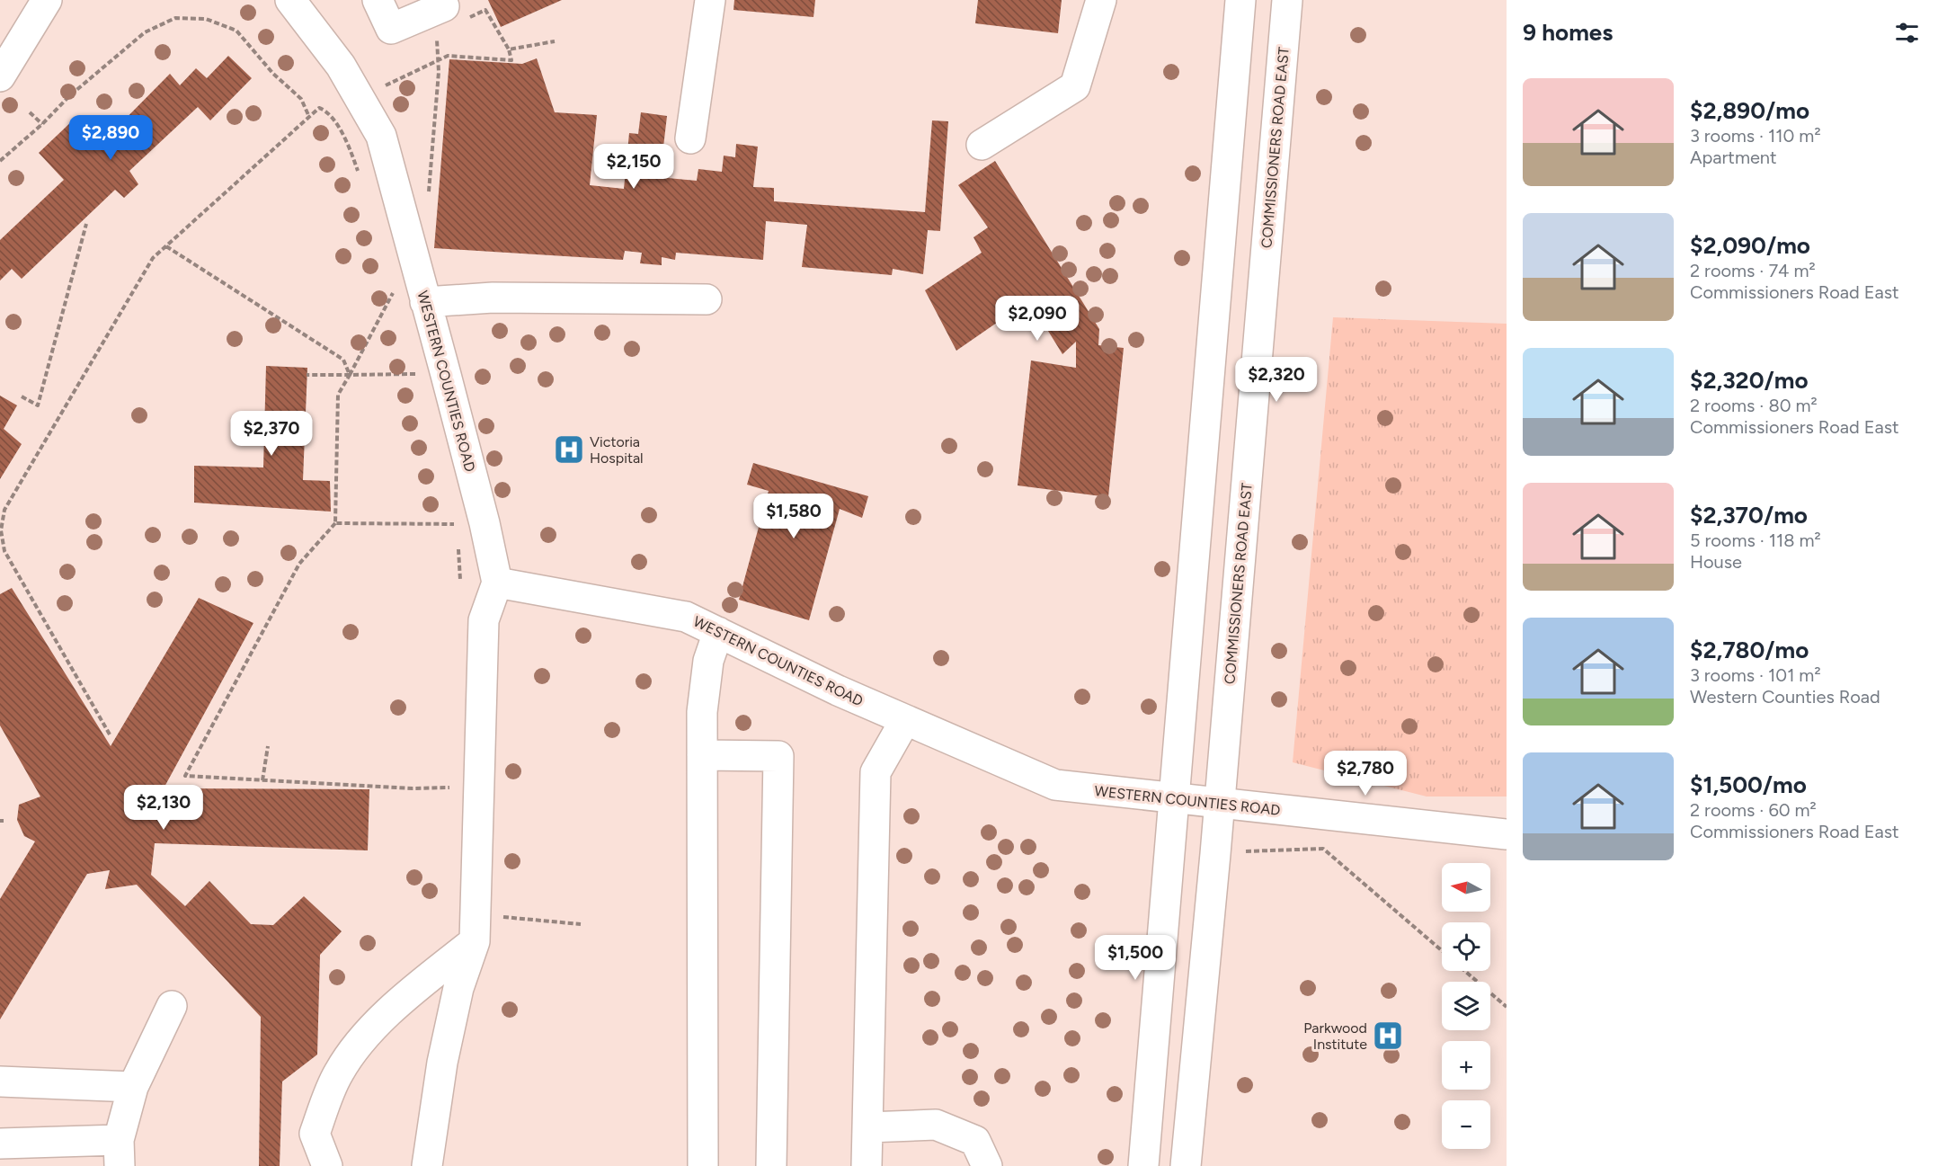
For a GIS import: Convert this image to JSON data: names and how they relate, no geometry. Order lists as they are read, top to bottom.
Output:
{
  "streets": {
    "main road": ["COMMISSIONERS ROAD EAST", "WESTERN COUNTIES ROAD"]
  },
  "crossings": [
    ["COMMISSIONERS ROAD EAST", "WESTERN COUNTIES ROAD"]
  ],
  "places": {
    "hospital": ["Victoria Hospital", "Parkwood Institute"]
  },
  "north": "left",
  "page": {
    "heading": "9 homes",
    "list": [
      {
        "name": "$2,890/mo",
        "note": "3 rooms · 110 m² · Apartment"
      },
      {
        "name": "$2,090/mo",
        "note": "2 rooms · 74 m² · Commissioners Road East"
      },
      {
        "name": "$2,320/mo",
        "note": "2 rooms · 80 m² · Commissioners Road East"
      },
      {
        "name": "$2,370/mo",
        "note": "5 rooms · 118 m² · House"
      },
      {
        "name": "$2,780/mo",
        "note": "3 rooms · 101 m² · Western Counties Road"
      },
      {
        "name": "$1,500/mo",
        "note": "2 rooms · 60 m² · Commissioners Road East"
      }
    ],
    "price": [
      "$2,890",
      "$2,150",
      "$2,090",
      "$2,320",
      "$2,370",
      "$1,580",
      "$2,780",
      "$2,130",
      "$1,500"
    ],
    "map_buttons": ["+", "−"]
  }
}
